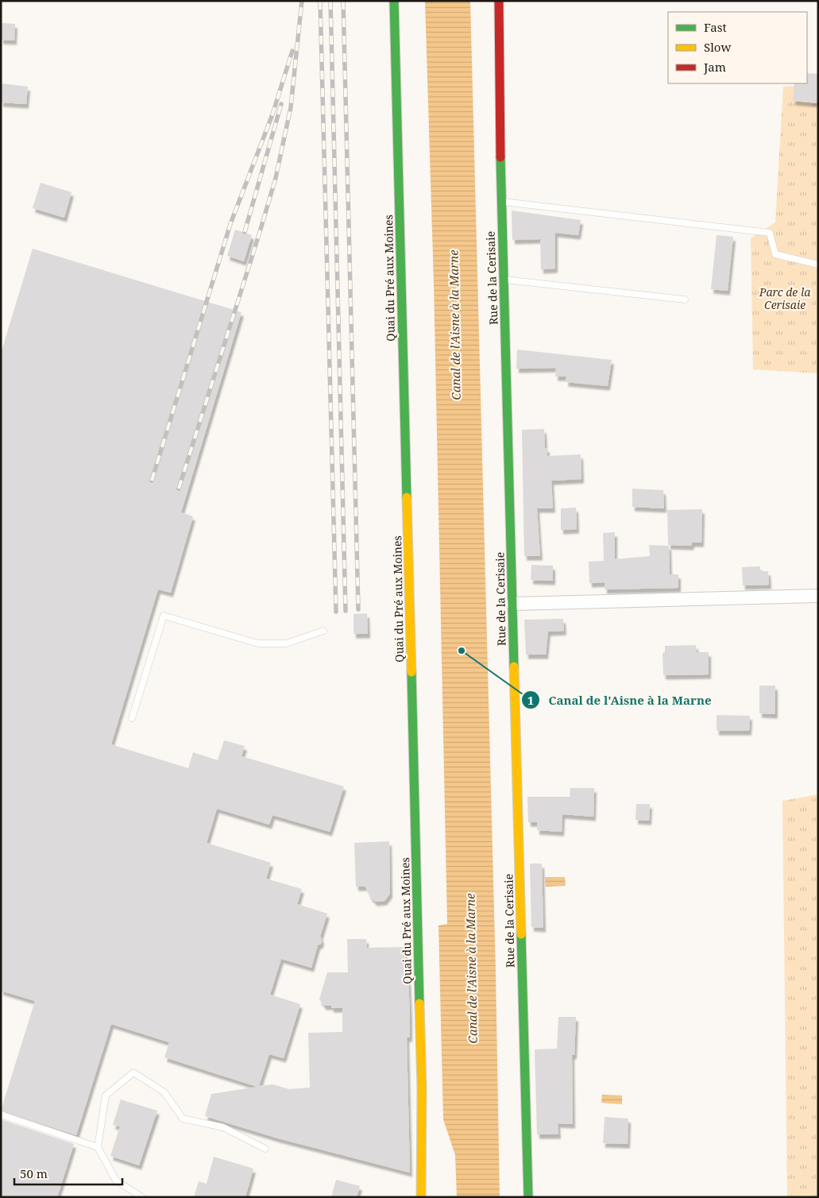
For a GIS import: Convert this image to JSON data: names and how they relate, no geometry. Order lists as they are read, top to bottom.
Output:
{
  "streets": {
    "street": ["Quai du Pré aux Moines", "Rue de la Cerisaie"]
  },
  "water": ["Canal de l'Aisne à la Marne"],
  "parks": ["Parc de la Cerisaie"],
  "places": ["Canal de l'Aisne à la Marne"],
  "legend": ["Fast", "Slow", "Jam"],
  "scale_bar": "50 m"
}
